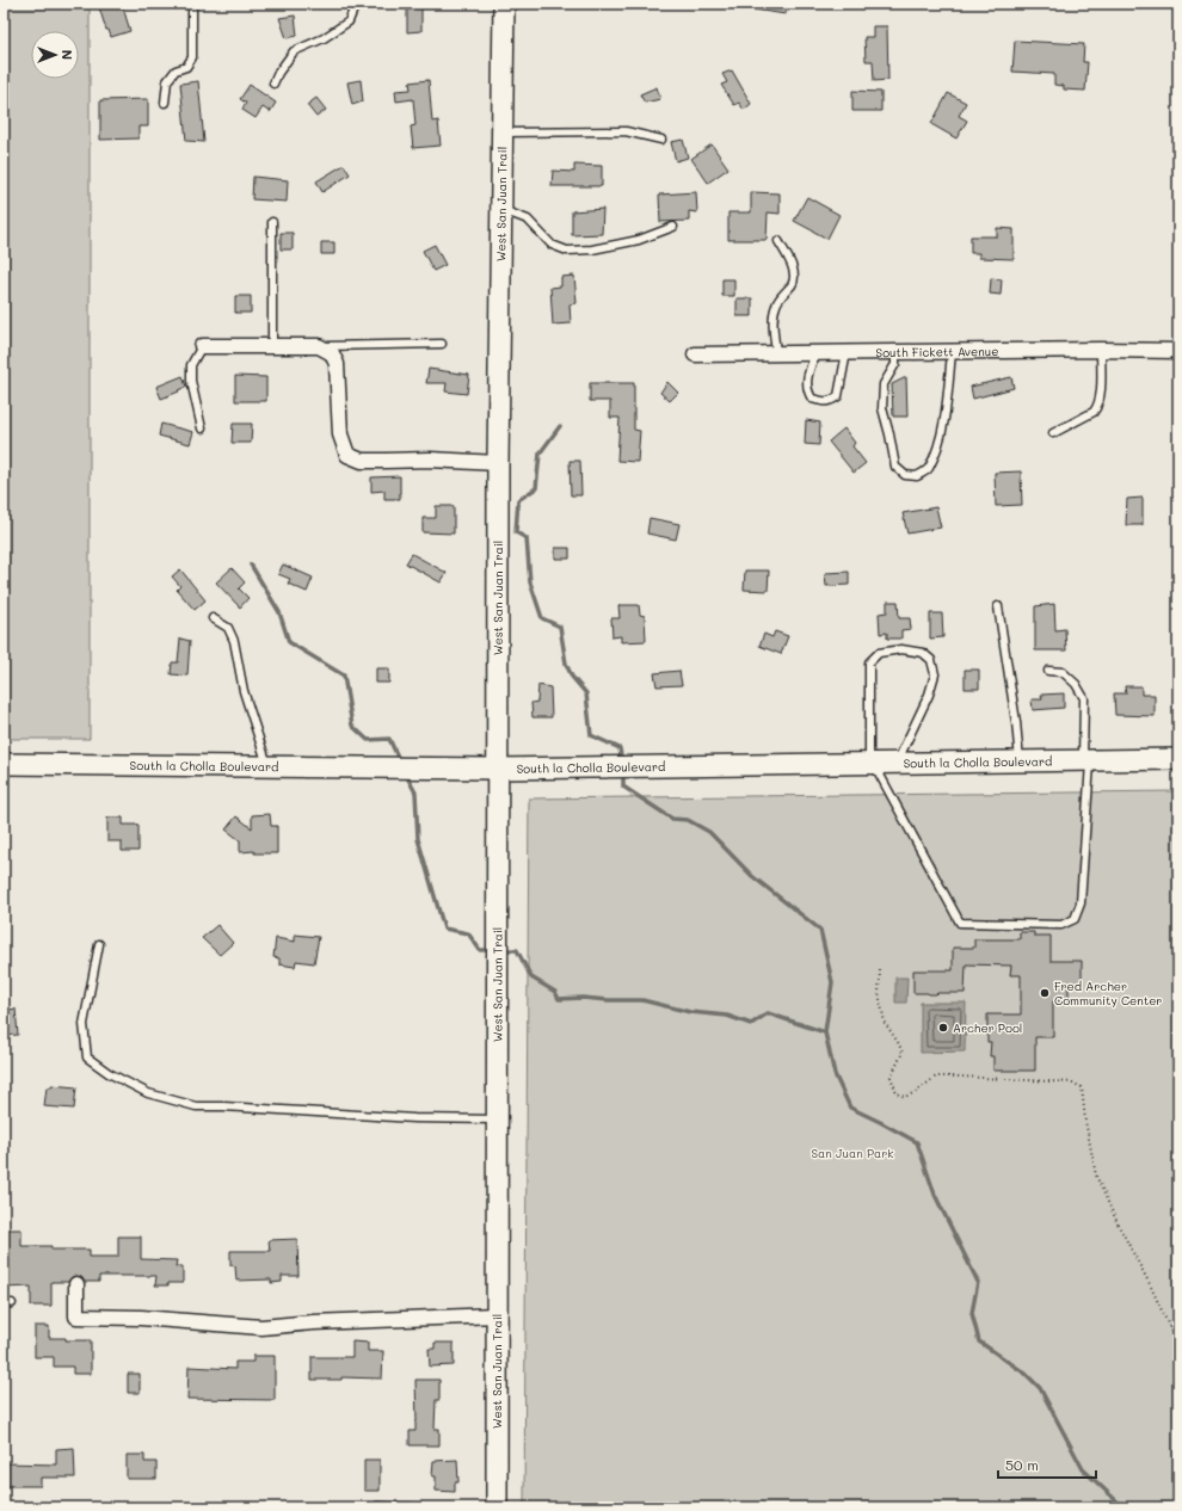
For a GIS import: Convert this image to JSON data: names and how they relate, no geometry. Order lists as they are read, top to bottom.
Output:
{
  "streets": {
    "street": ["West San Juan Trail", "South Fickett Avenue", "South la Cholla Boulevard"]
  },
  "crossings": [
    ["West San Juan Trail", "South la Cholla Boulevard"]
  ],
  "parks": ["San Juan Park"],
  "places": ["Fred Archer Community Center", "Archer Pool"],
  "scale_bar": "50 m",
  "north": "right"
}
